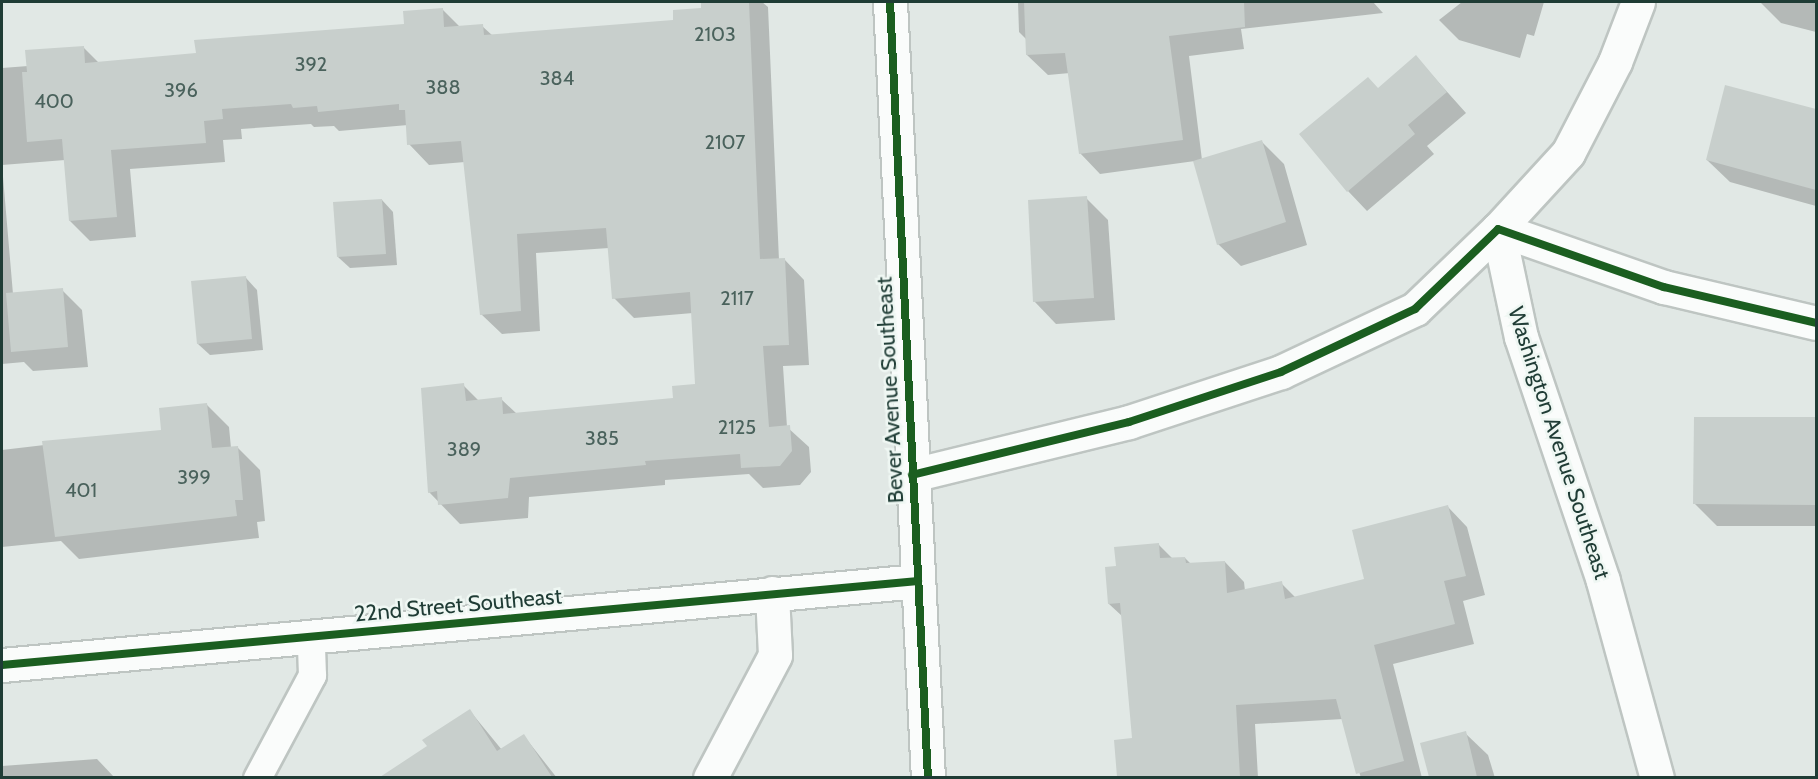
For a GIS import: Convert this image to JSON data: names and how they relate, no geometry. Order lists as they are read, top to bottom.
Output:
{
  "streets": {
    "street": ["Bever Avenue Southeast", "Washington Avenue Southeast", "22nd Street Southeast"]
  },
  "crossings": [
    ["Bever Avenue Southeast", "22nd Street Southeast"]
  ],
  "house_numbers": [
    "2103",
    "392",
    "384",
    "388",
    "396",
    "400",
    "2107",
    "2117",
    "2125",
    "385",
    "389",
    "399",
    "401"
  ]
}
